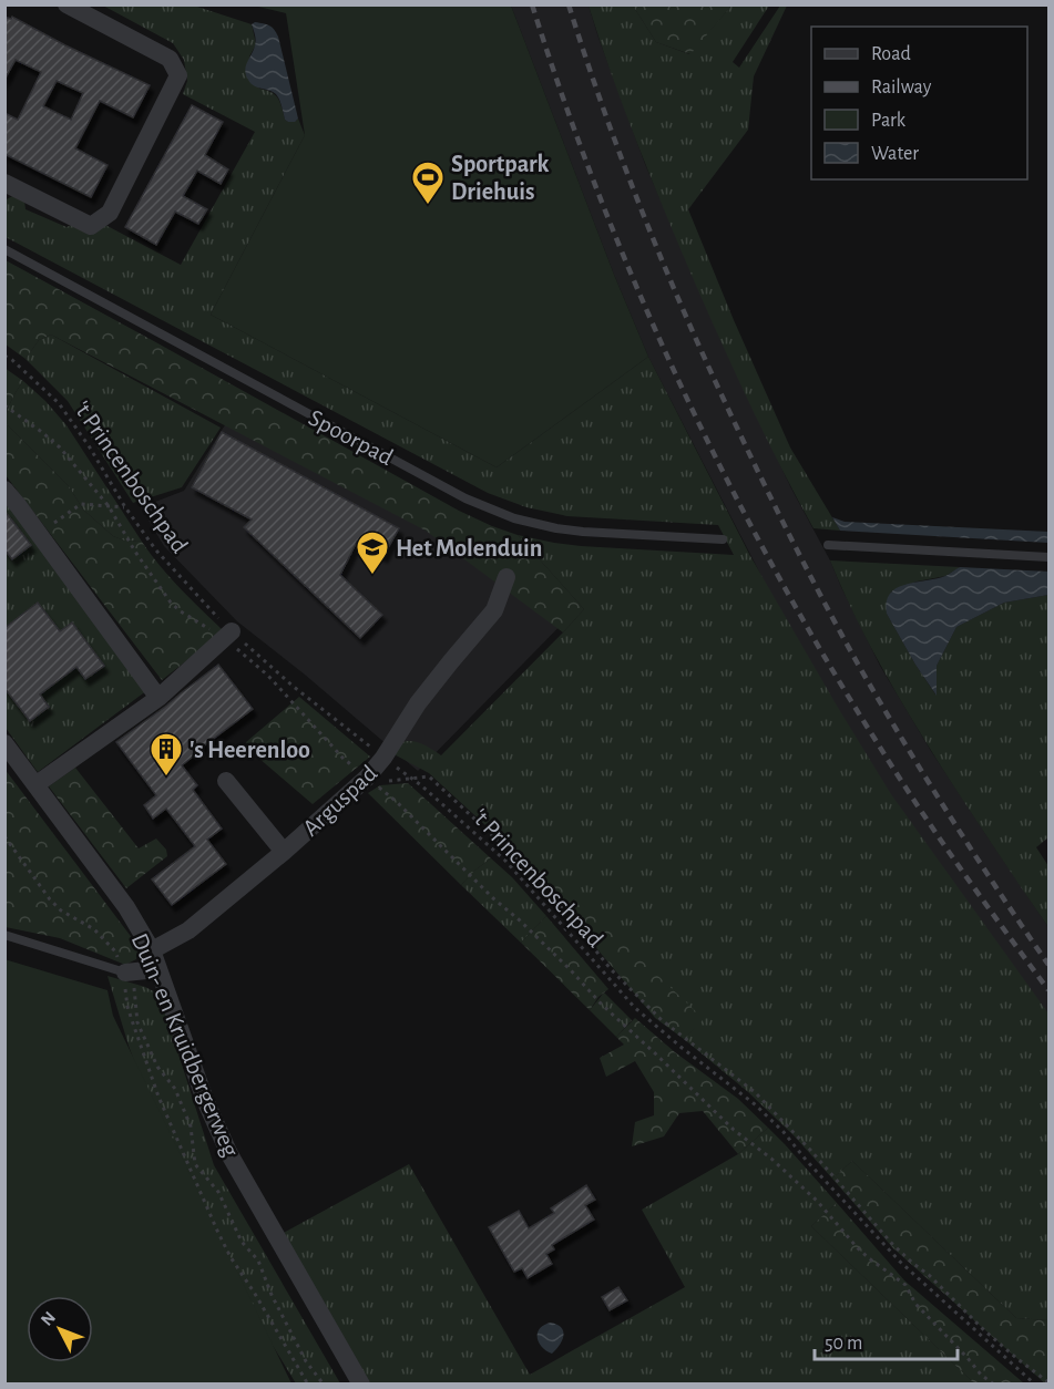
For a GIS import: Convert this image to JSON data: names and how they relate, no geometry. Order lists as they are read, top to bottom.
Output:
{
  "streets": {
    "street": ["Arguspad", "Duin- en Kruidbergerweg"],
    "lane": ["Spoorpad"],
    "path": ["'t Princenboschpad"]
  },
  "crossings": [
    ["'t Princenboschpad", "Arguspad"],
    ["Arguspad", "Duin- en Kruidbergerweg"]
  ],
  "places": {
    "sports": ["Sportpark Driehuis"],
    "school or university": ["Het Molenduin"],
    "building": ["'s Heerenloo"]
  },
  "legend": [
    "Road",
    "Railway",
    "Park",
    "Water"
  ],
  "scale_bar": "50 m",
  "north": "top left"
}
